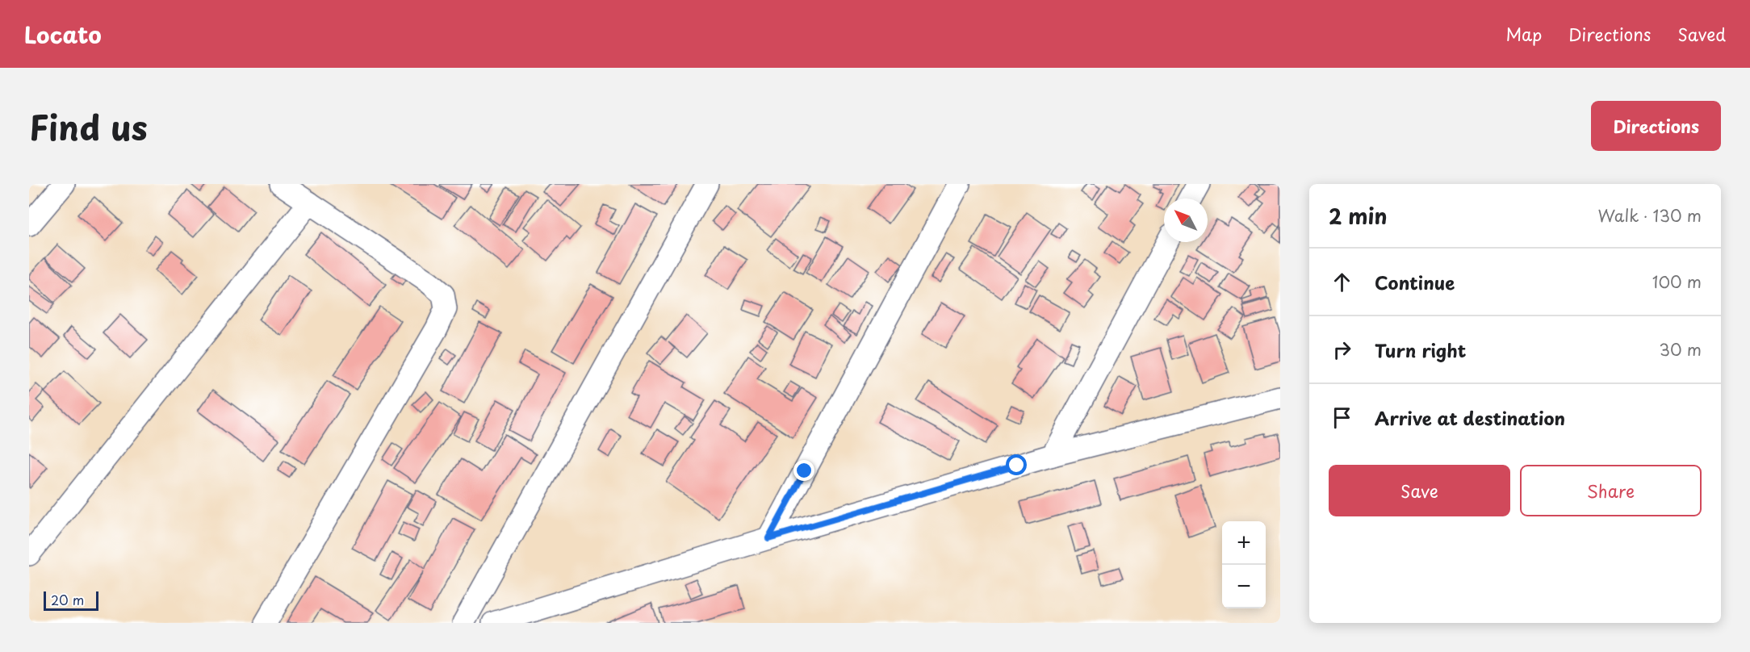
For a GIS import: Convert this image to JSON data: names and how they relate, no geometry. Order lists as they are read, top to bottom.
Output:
{
  "scale_bar": "20 m",
  "north": "top left",
  "page": {
    "header": "Locato",
    "nav": ["Map", "Directions", "Saved"],
    "title": "Find us",
    "buttons": [
      "Directions",
      ["Save", "Share"]
    ],
    "heading": ["2 min", "Walk · 130 m"],
    "list": [
      ["Continue", "100 m"],
      ["Turn right", "30 m"],
      "Arrive at destination"
    ],
    "map_buttons": ["+", "−"],
    "scale": "20 m"
  }
}
